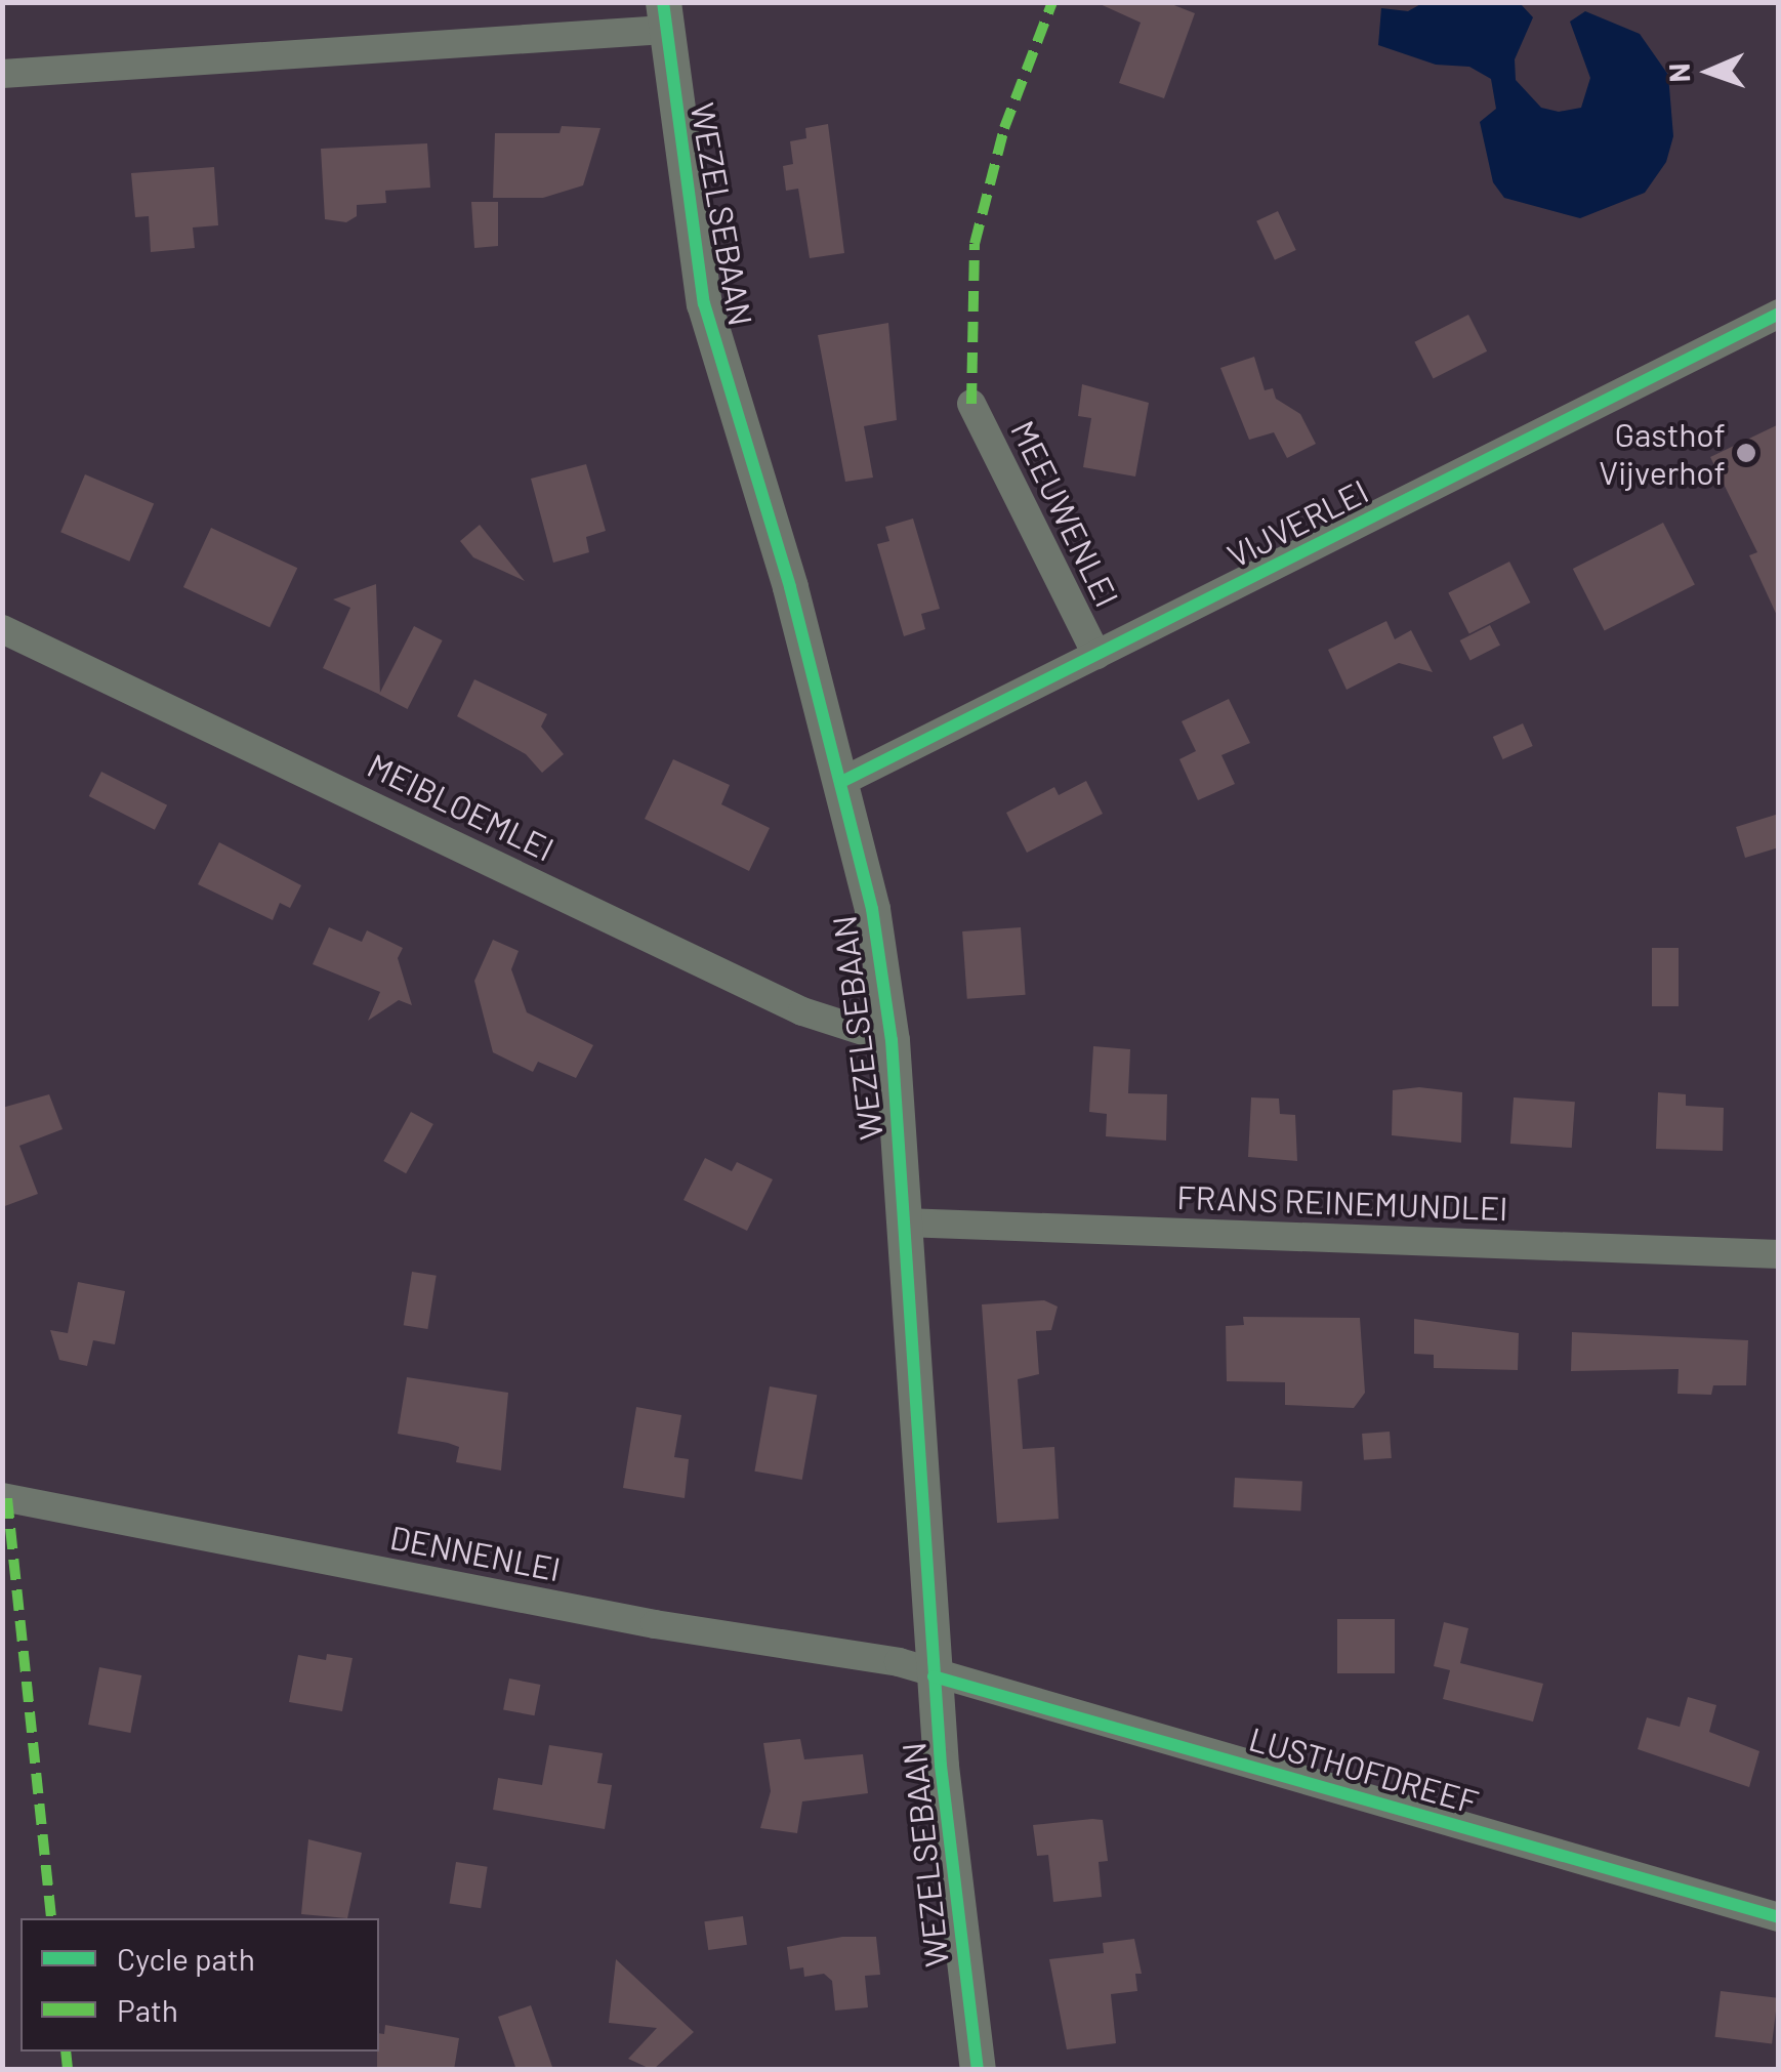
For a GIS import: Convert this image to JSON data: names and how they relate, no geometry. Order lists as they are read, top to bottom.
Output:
{
  "streets": {
    "street": [
      "WEZELSEBAAN",
      "MEEUWENLEI",
      "VIJVERLEI",
      "MEIBLOEMLEI",
      "FRANS REINEMUNDLEI",
      "DENNENLEI",
      "LUSTHOFDREEF"
    ]
  },
  "crossings": [
    ["WEZELSEBAAN", "VIJVERLEI"],
    ["WEZELSEBAAN", "MEIBLOEMLEI"],
    ["WEZELSEBAAN", "FRANS REINEMUNDLEI"],
    ["WEZELSEBAAN", "DENNENLEI"],
    ["WEZELSEBAAN", "LUSTHOFDREEF"],
    ["MEEUWENLEI", "VIJVERLEI"],
    ["DENNENLEI", "LUSTHOFDREEF"]
  ],
  "places": ["Gasthof Vijverhof"],
  "legend": ["Cycle path", "Path"],
  "north": "left"
}
